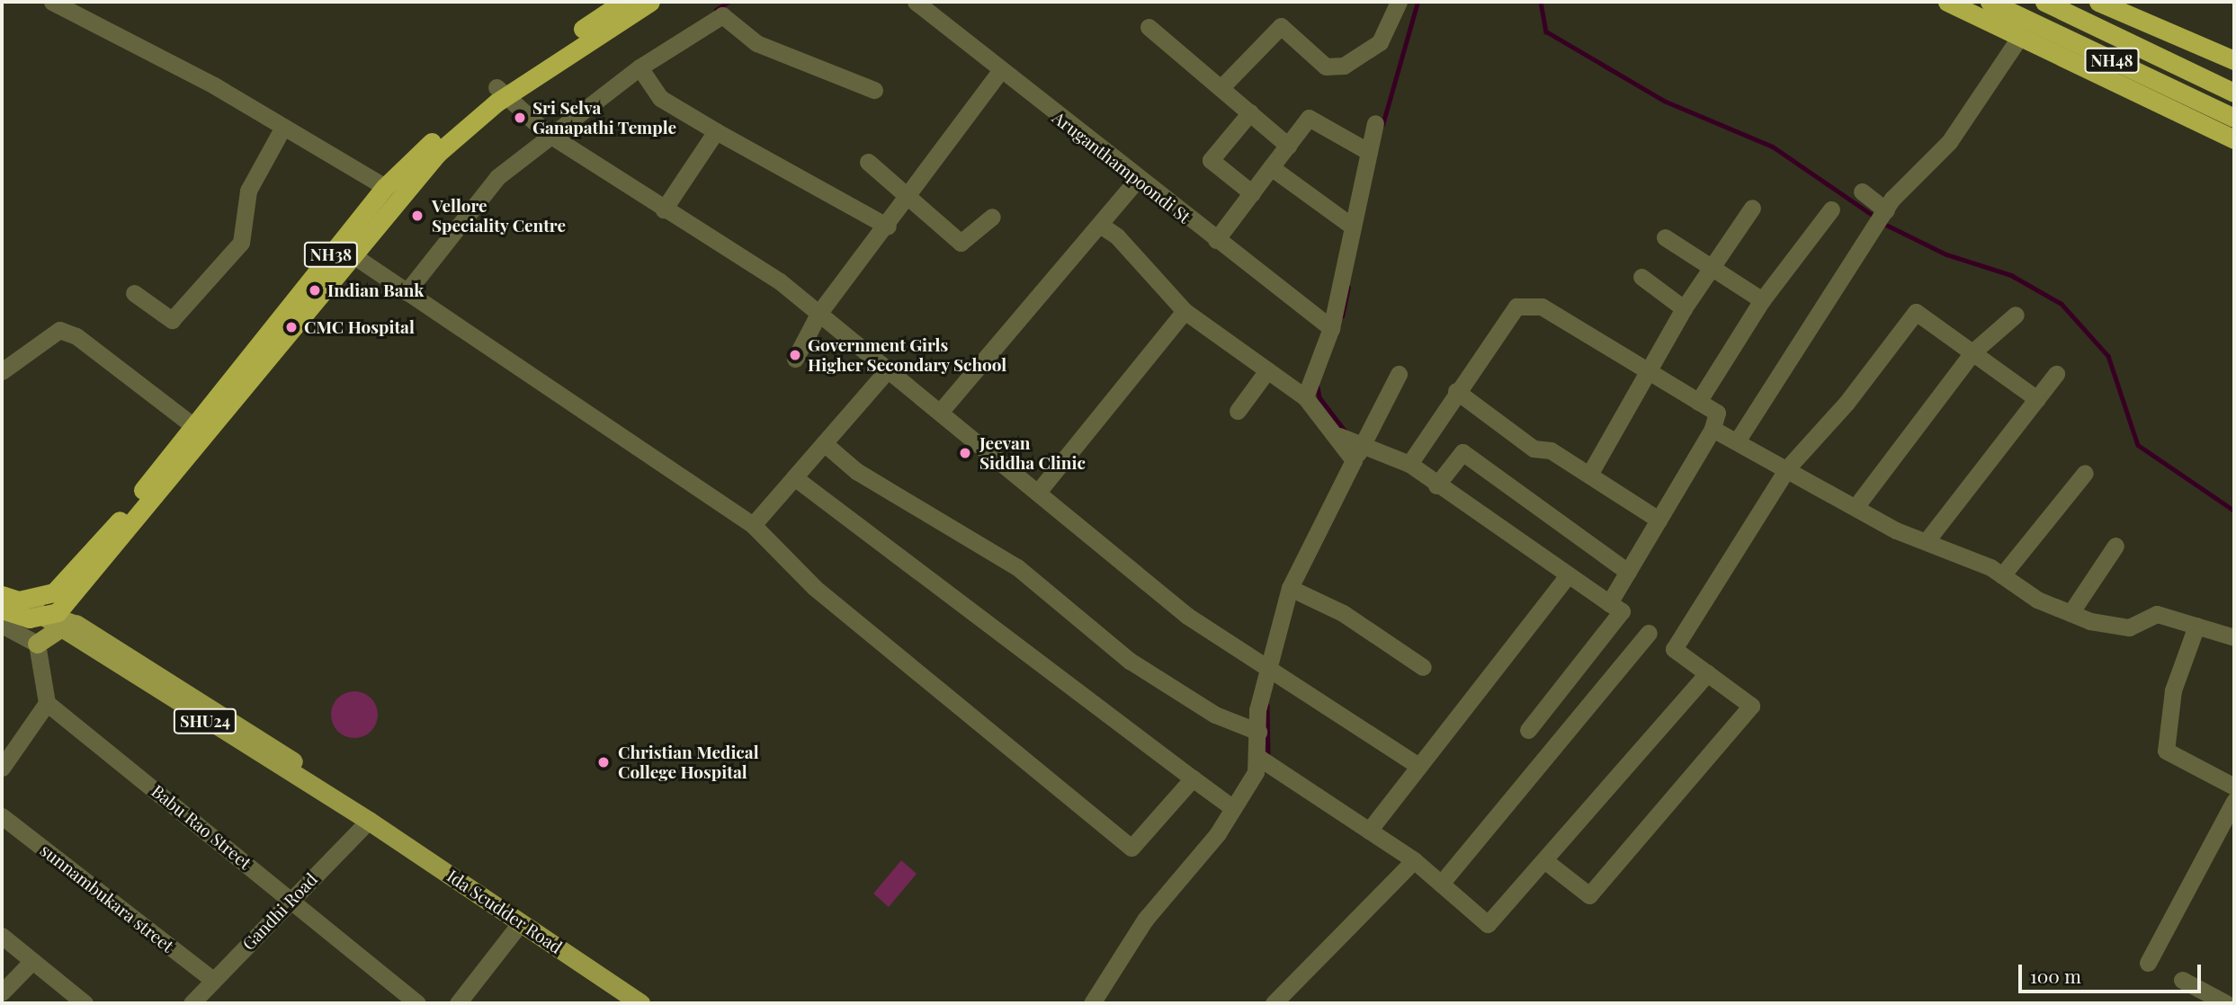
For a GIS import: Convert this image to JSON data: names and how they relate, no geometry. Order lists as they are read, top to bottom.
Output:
{
  "streets": {
    "highway": ["NH48", "NH38"],
    "main road": ["SHU24", "Ida Scudder Road"],
    "street": [
      "Aruganthampoondi St",
      "Babu Rao Street",
      "sunnambukara street",
      "Gandhi Road"
    ]
  },
  "crossings": [
    ["NH38", "SHU24"],
    ["SHU24", "Gandhi Road"],
    ["SHU24", "Ida Scudder Road"],
    ["Babu Rao Street", "Gandhi Road"],
    ["sunnambukara street", "Gandhi Road"],
    ["Gandhi Road", "Ida Scudder Road"]
  ],
  "places": [
    "Sri Selva Ganapathi Temple",
    "Vellore Speciality Centre",
    "Indian Bank",
    "CMC Hospital",
    "Government Girls Higher Secondary School",
    "Jeevan Siddha Clinic",
    "Christian Medical College Hospital"
  ],
  "scale_bar": "100 m"
}
